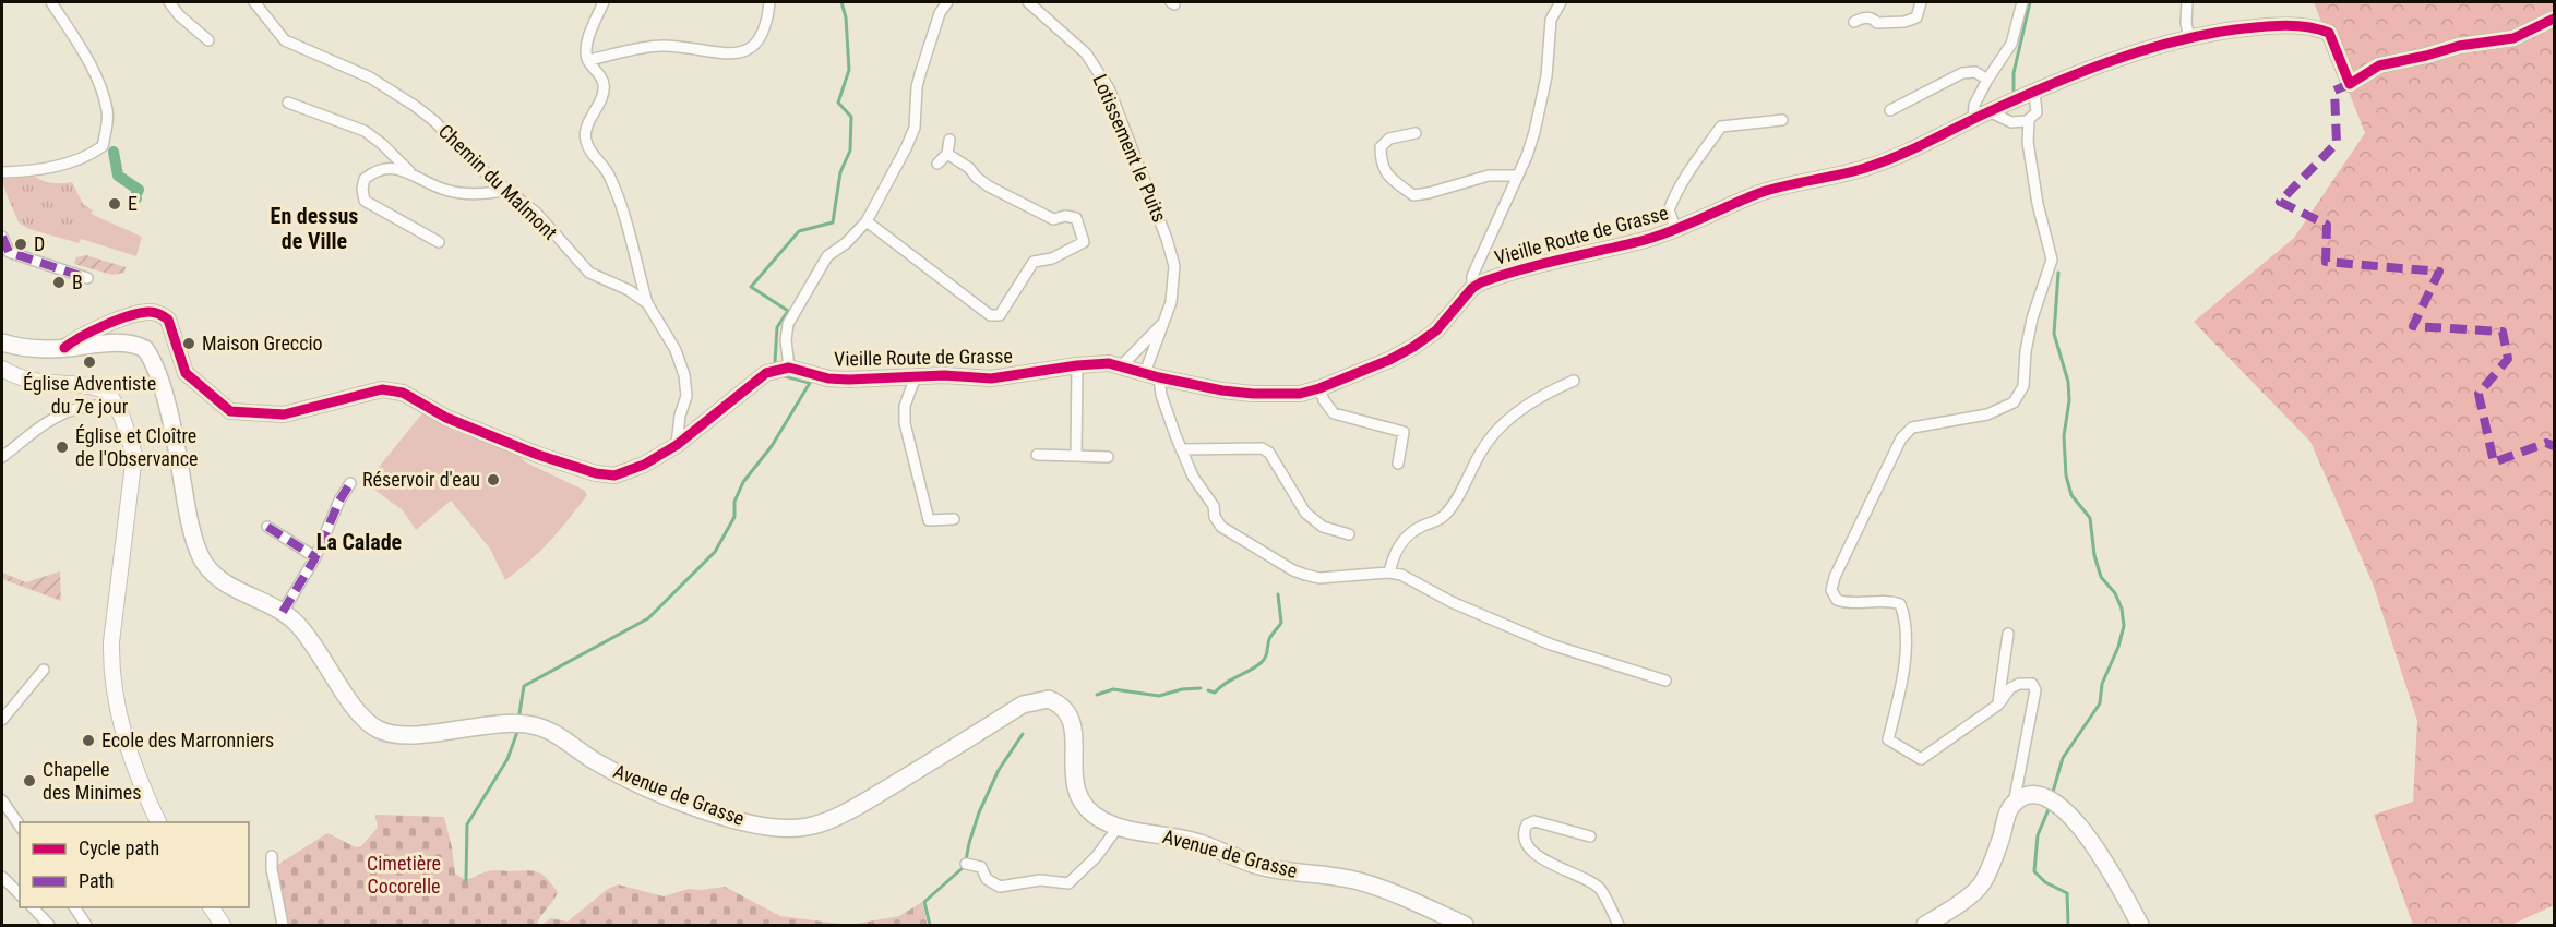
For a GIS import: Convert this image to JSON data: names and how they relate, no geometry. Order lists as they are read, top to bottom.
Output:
{
  "streets": {
    "main road": ["Avenue de Grasse"],
    "street": ["Lotissement le Puits", "Chemin du Malmont", "Vieille Route de Grasse"]
  },
  "crossings": [
    ["Lotissement le Puits", "Vieille Route de Grasse"]
  ],
  "districts": ["En dessus de Ville", "La Calade"],
  "parks": ["Cimetière Cocorelle"],
  "places": [
    "E",
    "D",
    "B",
    "Maison Greccio",
    "Église Adventiste du 7e jour",
    "Église et Cloître de l'Observance",
    "Réservoir d'eau",
    "Ecole des Marronniers",
    "Chapelle des Minimes"
  ],
  "legend": ["Cycle path", "Path"]
}
